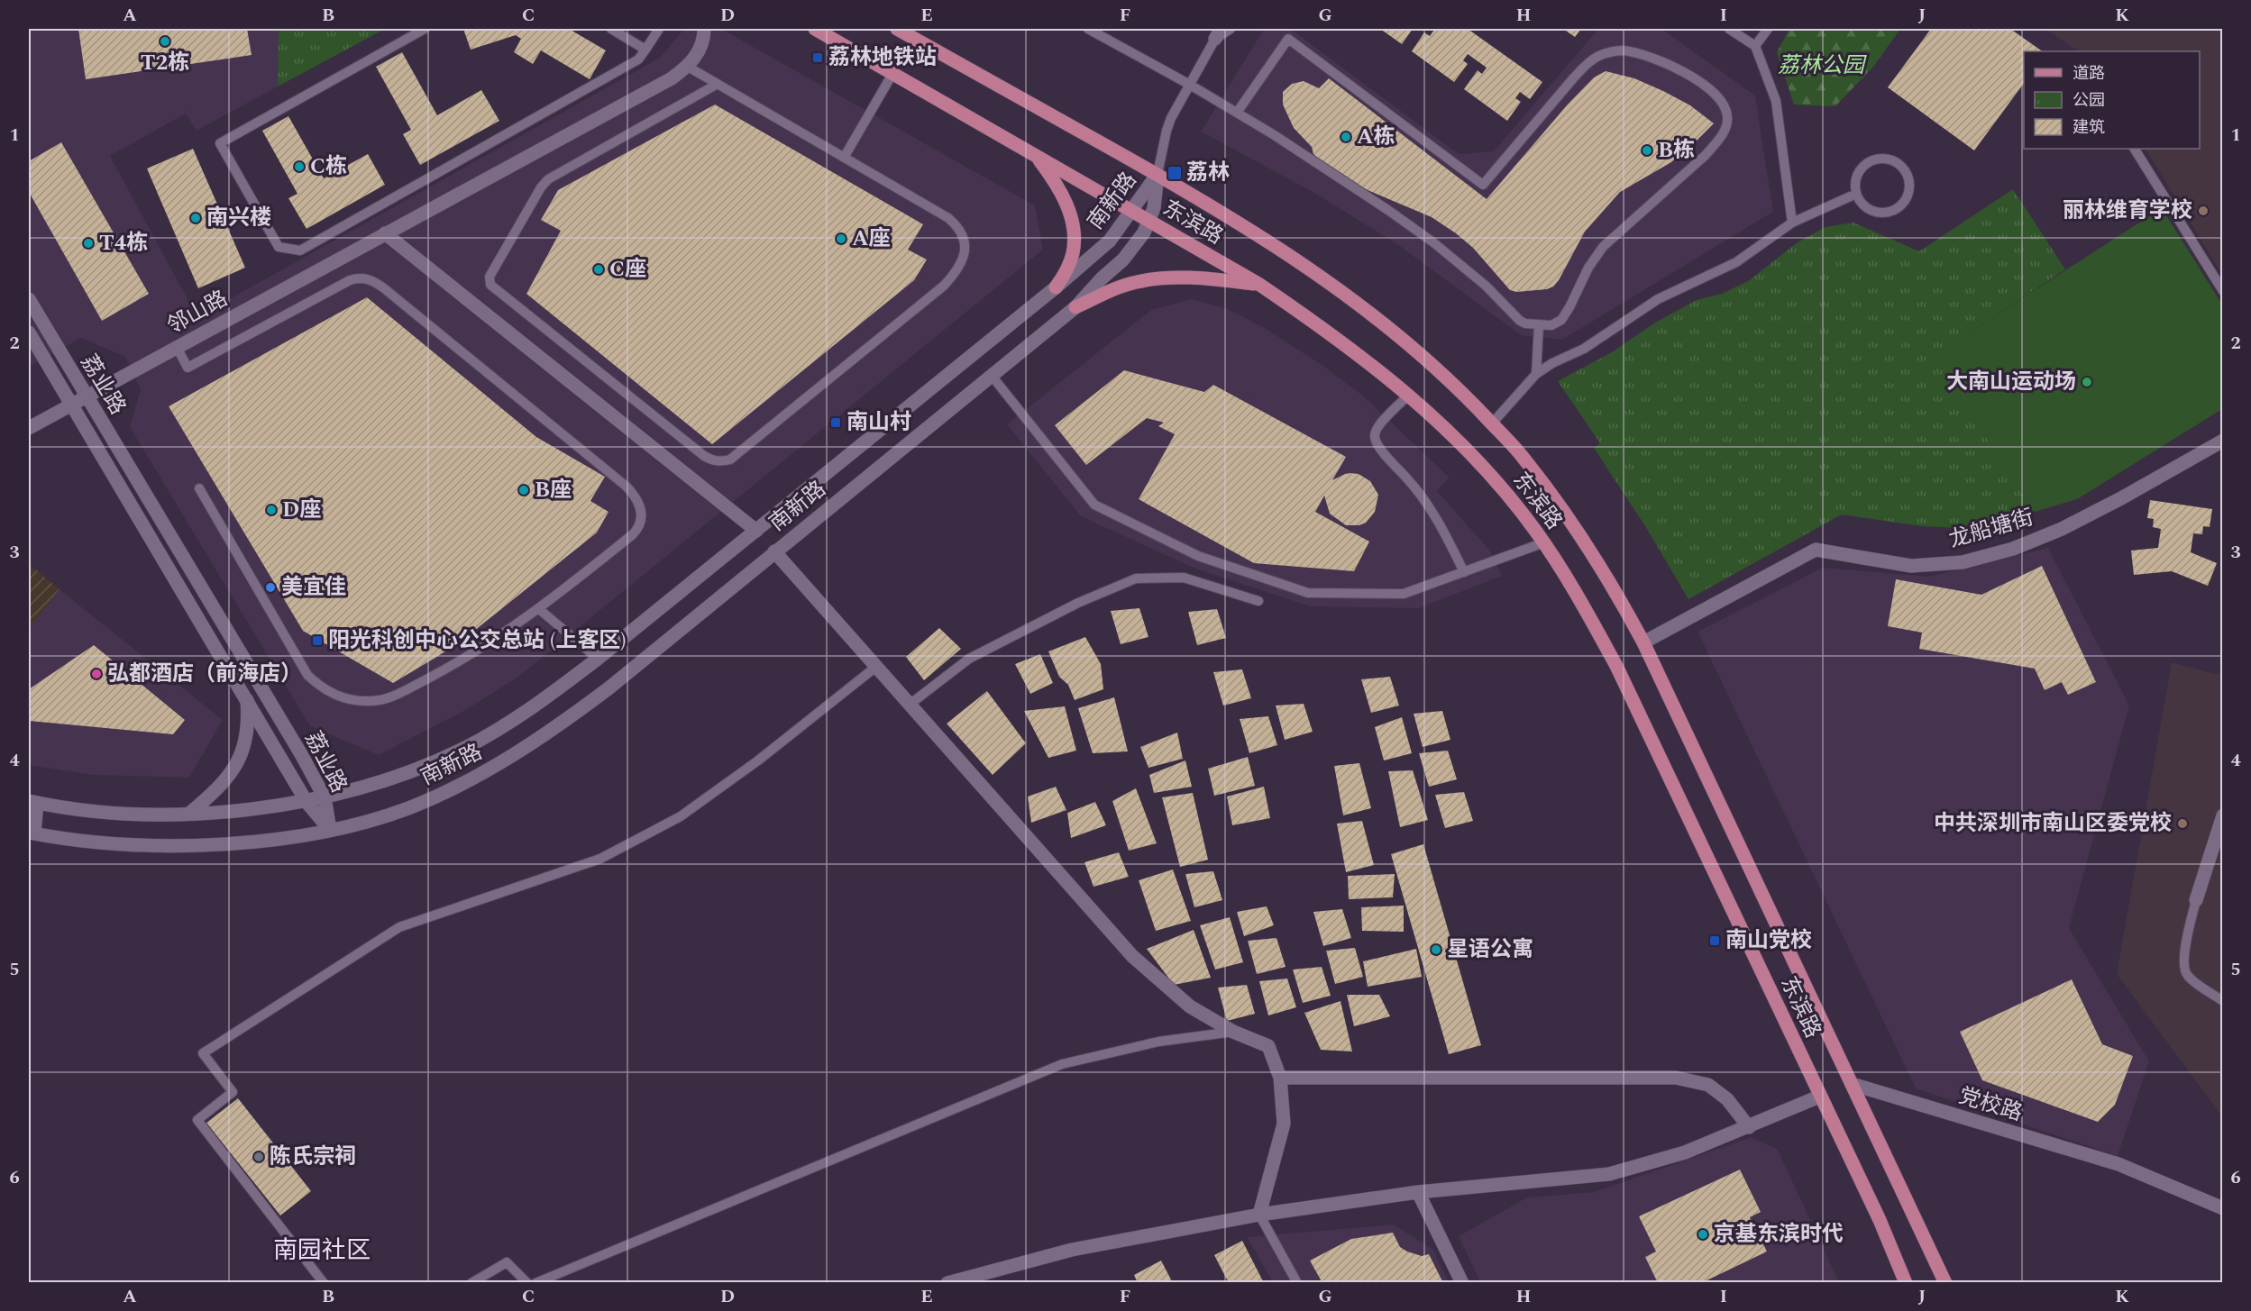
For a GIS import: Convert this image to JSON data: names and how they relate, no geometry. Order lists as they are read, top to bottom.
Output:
{
  "streets": {
    "main road": ["东滨路"],
    "street": [
      "南新路",
      "邻山路",
      "荔业路",
      "龙船塘街",
      "党校路"
    ]
  },
  "crossings": [
    ["南新路", "东滨路"],
    ["南新路", "荔业路"],
    ["东滨路", "龙船塘街"],
    ["东滨路", "党校路"],
    ["邻山路", "荔业路"]
  ],
  "districts": ["南园社区"],
  "parks": ["荔林公园"],
  "places": {
    "other": [
      "T2栋",
      "A栋",
      "B栋",
      "C栋",
      "丽林维育学校",
      "南兴楼",
      "A座",
      "T4栋",
      "C座",
      "大南山运动场",
      "B座",
      "D座",
      "美宜佳",
      "弘都酒店（前海店）",
      "中共深圳市南山区委党校",
      "星语公寓",
      "陈氏宗祠",
      "京基东滨时代"
    ],
    "transit": [
      "荔林地铁站",
      "荔林",
      "南山村",
      "阳光科创中心公交总站 (上客区)",
      "南山党校"
    ]
  },
  "legend": ["道路", "公园", "建筑"],
  "grid": {
    "columns": [
      "A",
      "B",
      "C",
      "D",
      "E",
      "F",
      "G",
      "H",
      "I",
      "J",
      "K"
    ],
    "rows": [
      "1",
      "2",
      "3",
      "4",
      "5",
      "6"
    ]
  }
}
